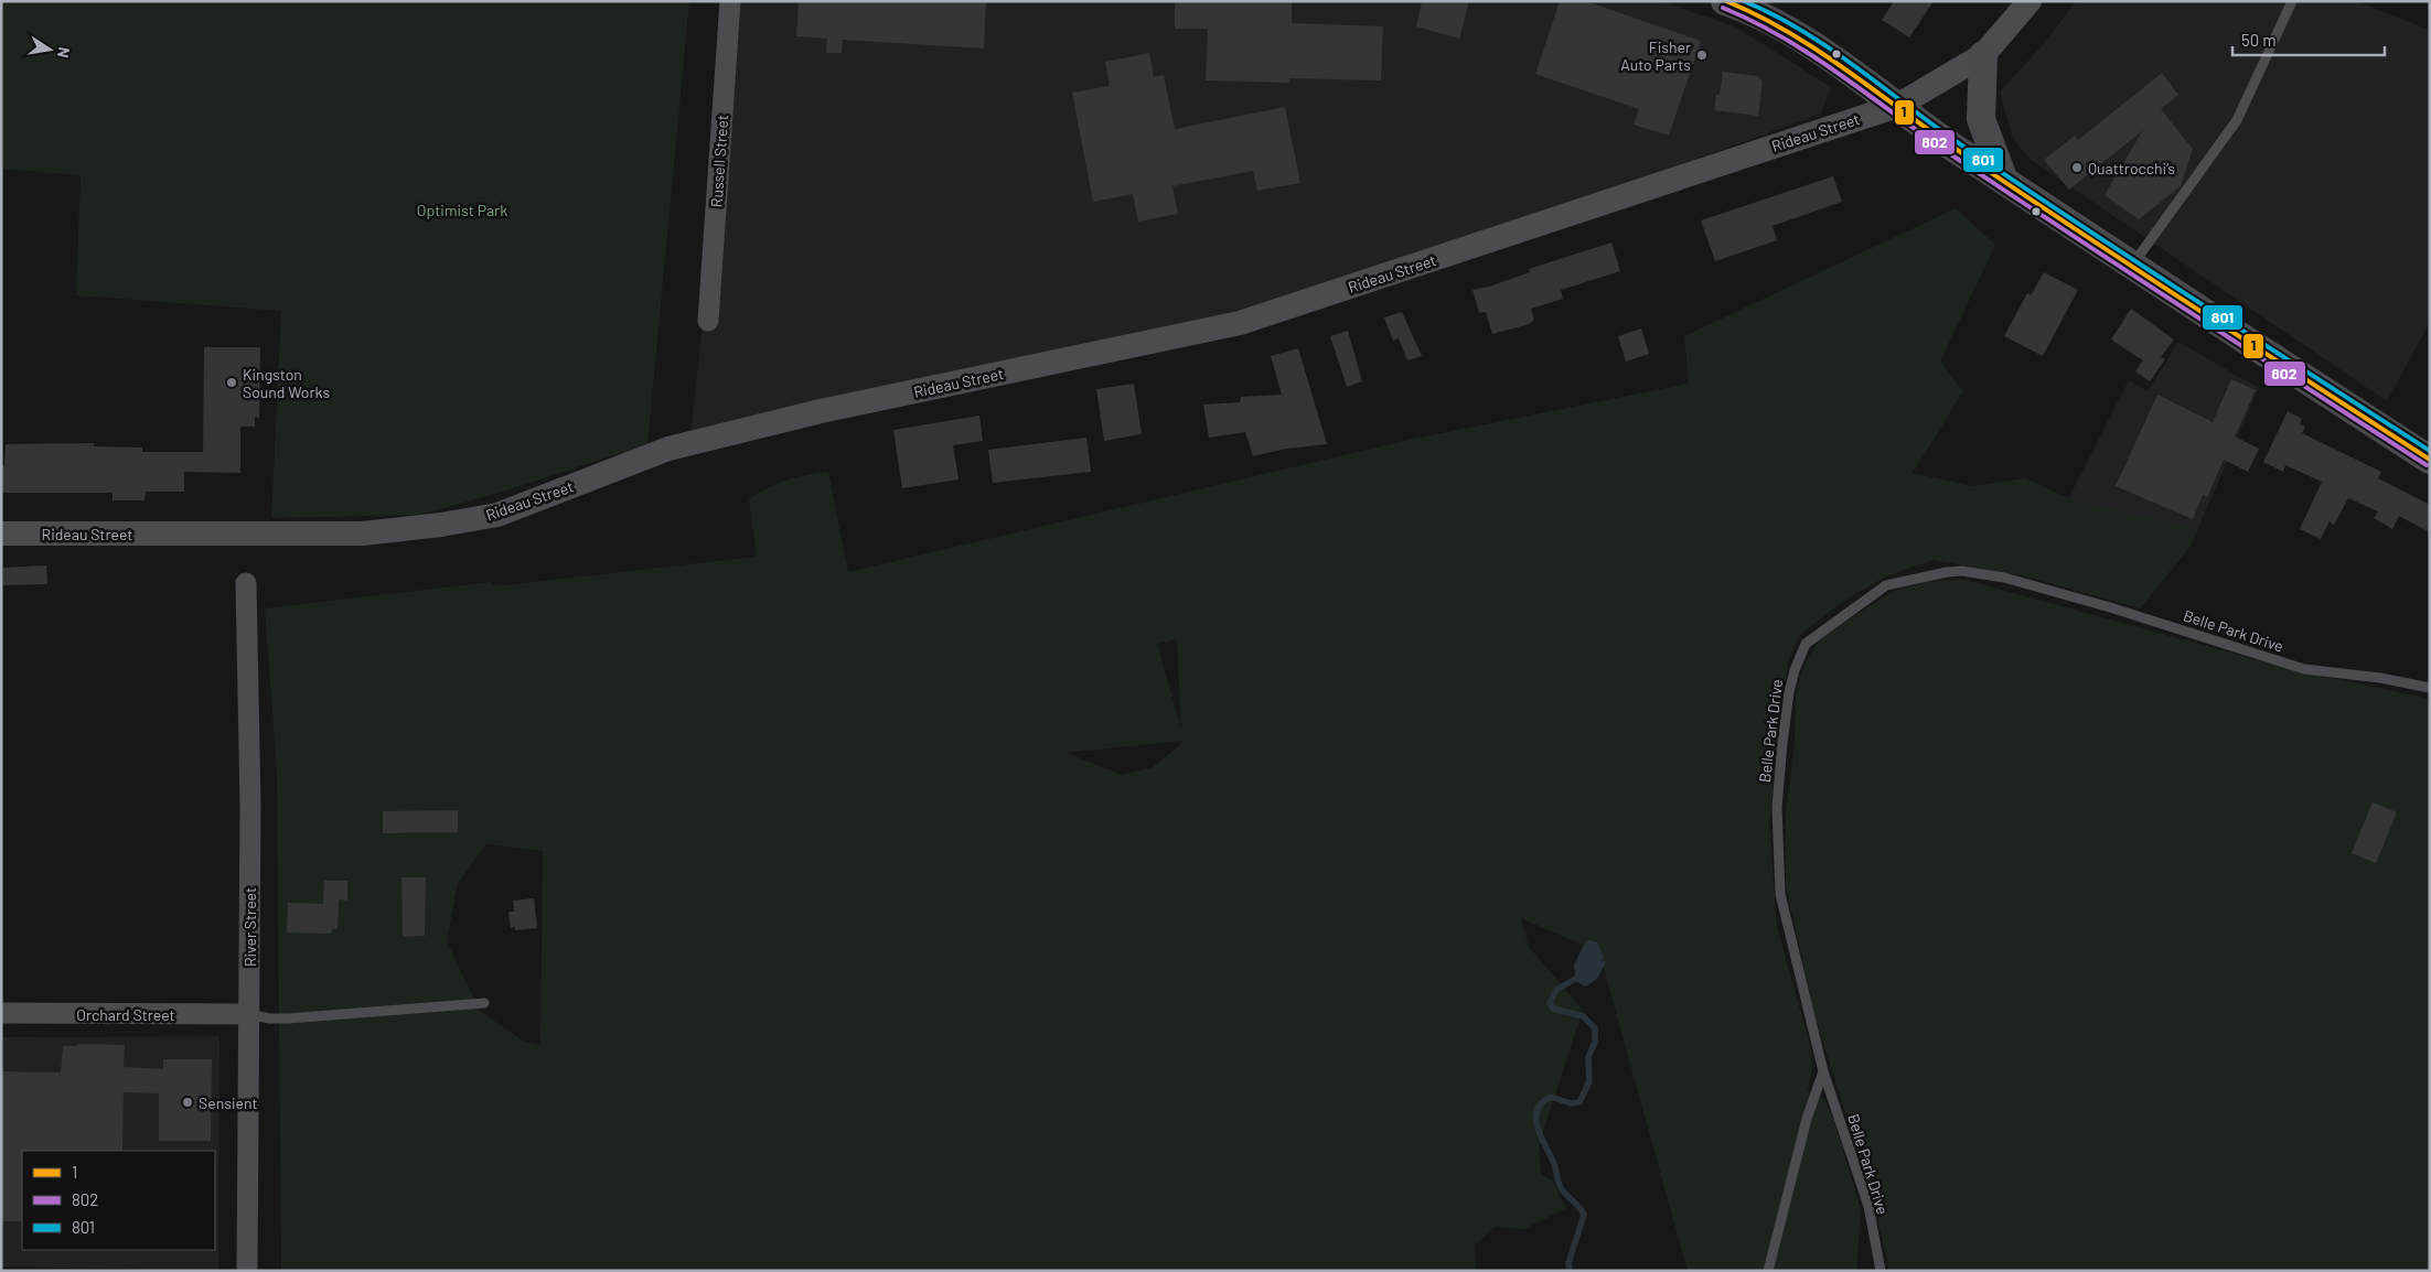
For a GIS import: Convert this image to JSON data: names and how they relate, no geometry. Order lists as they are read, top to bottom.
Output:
{
  "streets": {
    "street": [
      "Rideau Street",
      "Russell Street",
      "River Street",
      "Orchard Street"
    ],
    "lane": ["Belle Park Drive"]
  },
  "crossings": [
    ["River Street", "Orchard Street"]
  ],
  "parks": ["Optimist Park"],
  "places": [
    "Fisher Auto Parts",
    "Quattrocchi’s",
    "Kingston Sound Works",
    "Sensient"
  ],
  "lines": ["transit line 1", "transit line 801", "transit line 802"],
  "legend": ["1", "802", "801"],
  "scale_bar": "50 m",
  "north": "right"
}
